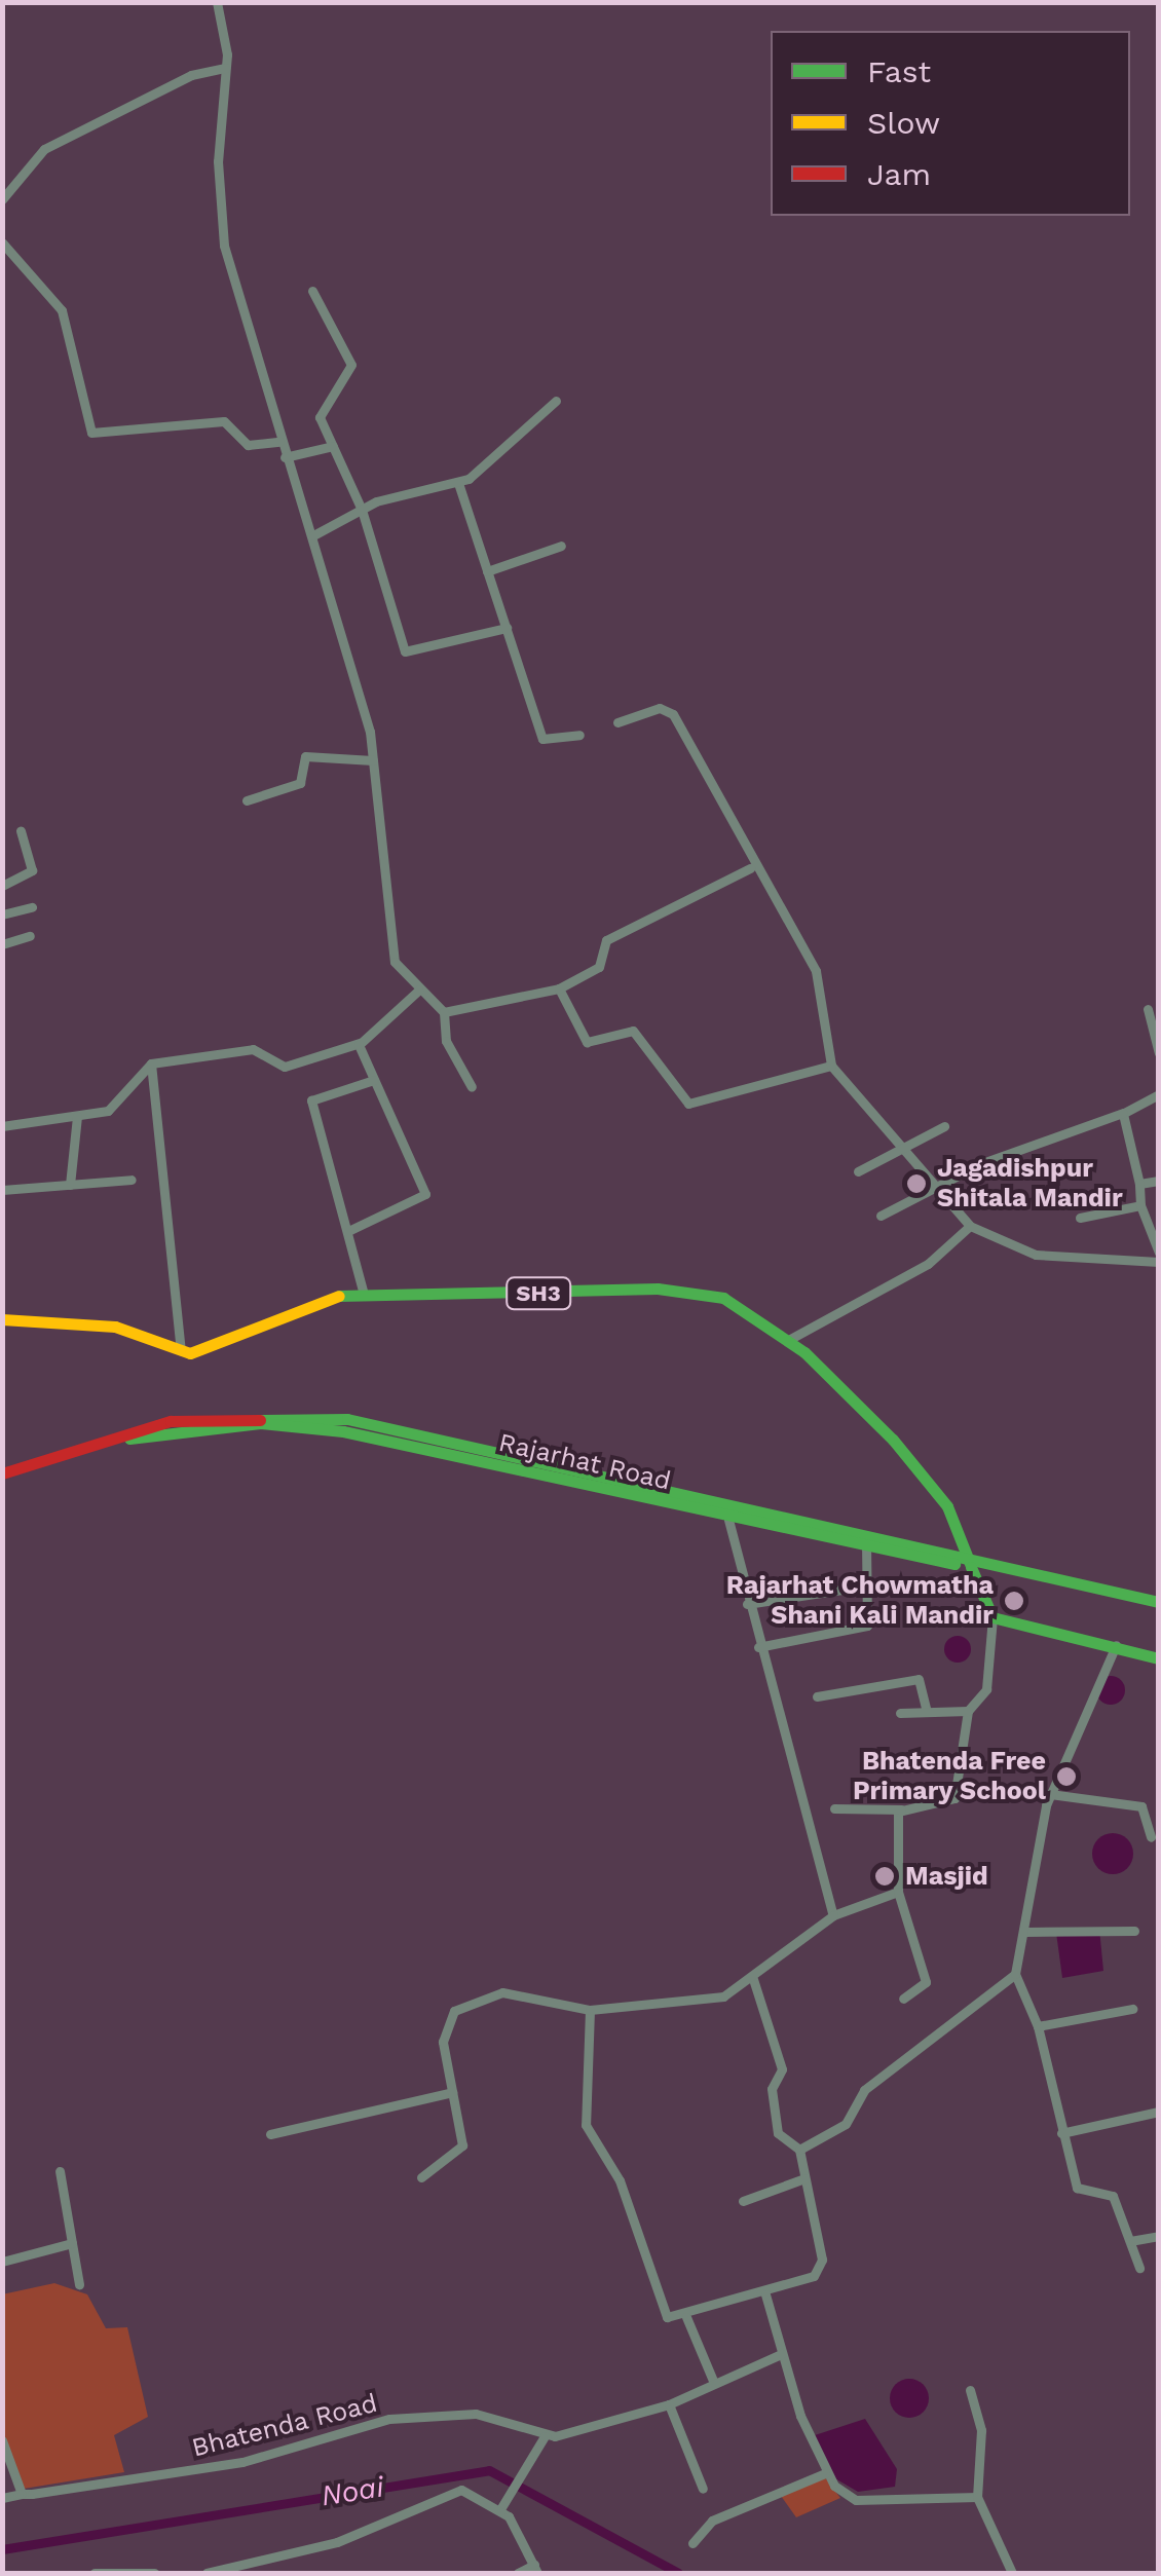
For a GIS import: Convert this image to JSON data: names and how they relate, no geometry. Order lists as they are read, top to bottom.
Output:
{
  "streets": {
    "main road": ["SH3", "Rajarhat Road"],
    "street": ["Bhatenda Road"]
  },
  "water": ["Noai"],
  "places": [
    "Jagadishpur Shitala Mandir",
    "Rajarhat Chowmatha Shani Kali Mandir",
    "Bhatenda Free Primary School",
    "Masjid"
  ],
  "legend": ["Fast", "Slow", "Jam"]
}
